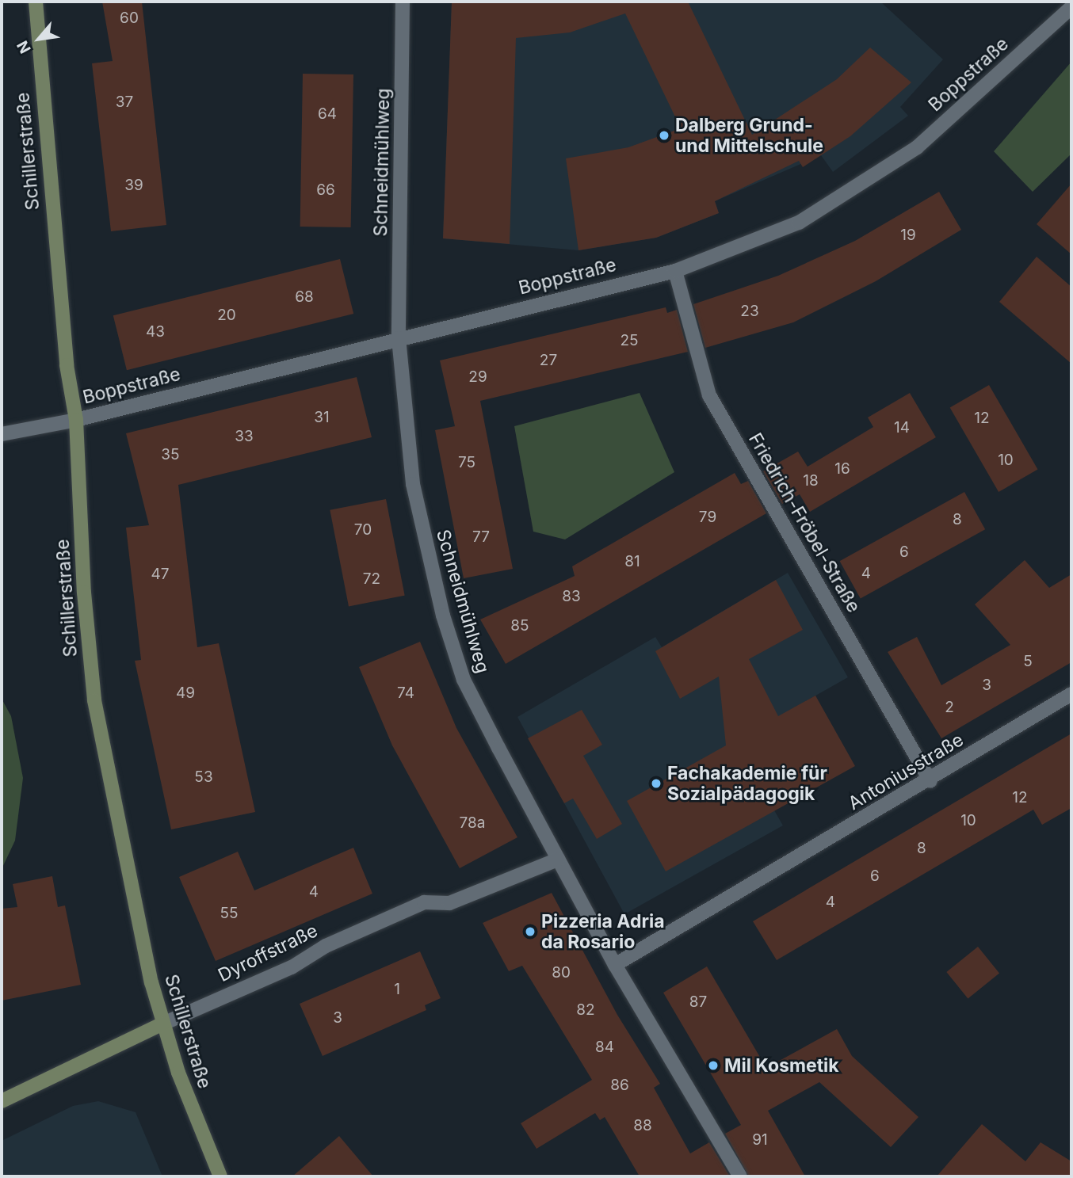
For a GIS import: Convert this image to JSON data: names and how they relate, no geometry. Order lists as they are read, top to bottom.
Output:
{
  "streets": {
    "main road": ["Schillerstraße", "Dyroffstraße"],
    "street": [
      "Boppstraße",
      "Schneidmühlweg",
      "Friedrich-Fröbel-Straße",
      "Antoniusstraße"
    ]
  },
  "crossings": [
    ["Boppstraße", "Schillerstraße"],
    ["Boppstraße", "Schneidmühlweg"],
    ["Boppstraße", "Friedrich-Fröbel-Straße"],
    ["Schillerstraße", "Dyroffstraße"],
    ["Schneidmühlweg", "Antoniusstraße"],
    ["Schneidmühlweg", "Dyroffstraße"],
    ["Friedrich-Fröbel-Straße", "Antoniusstraße"]
  ],
  "places": [
    "Dalberg Grund- und Mittelschule",
    "Fachakademie für Sozialpädagogik",
    "Pizzeria Adria da Rosario",
    "Mil Kosmetik"
  ],
  "house_numbers": [
    "60",
    "37",
    "64",
    "39",
    "66",
    "19",
    "68",
    "23",
    "20",
    "43",
    "25",
    "27",
    "29",
    "31",
    "12",
    "14",
    "33",
    "35",
    "10",
    "75",
    "16",
    "18",
    "79",
    "8",
    "70",
    "77",
    "6",
    "81",
    "4",
    "47",
    "72",
    "83",
    "85",
    "5",
    "3",
    "49",
    "74",
    "2",
    "53",
    "12",
    "10",
    "78a",
    "8",
    "6",
    "4",
    "4",
    "55",
    "80",
    "1",
    "87",
    "82",
    "3",
    "84",
    "86",
    "88",
    "91"
  ],
  "north": "bottom left"
}
